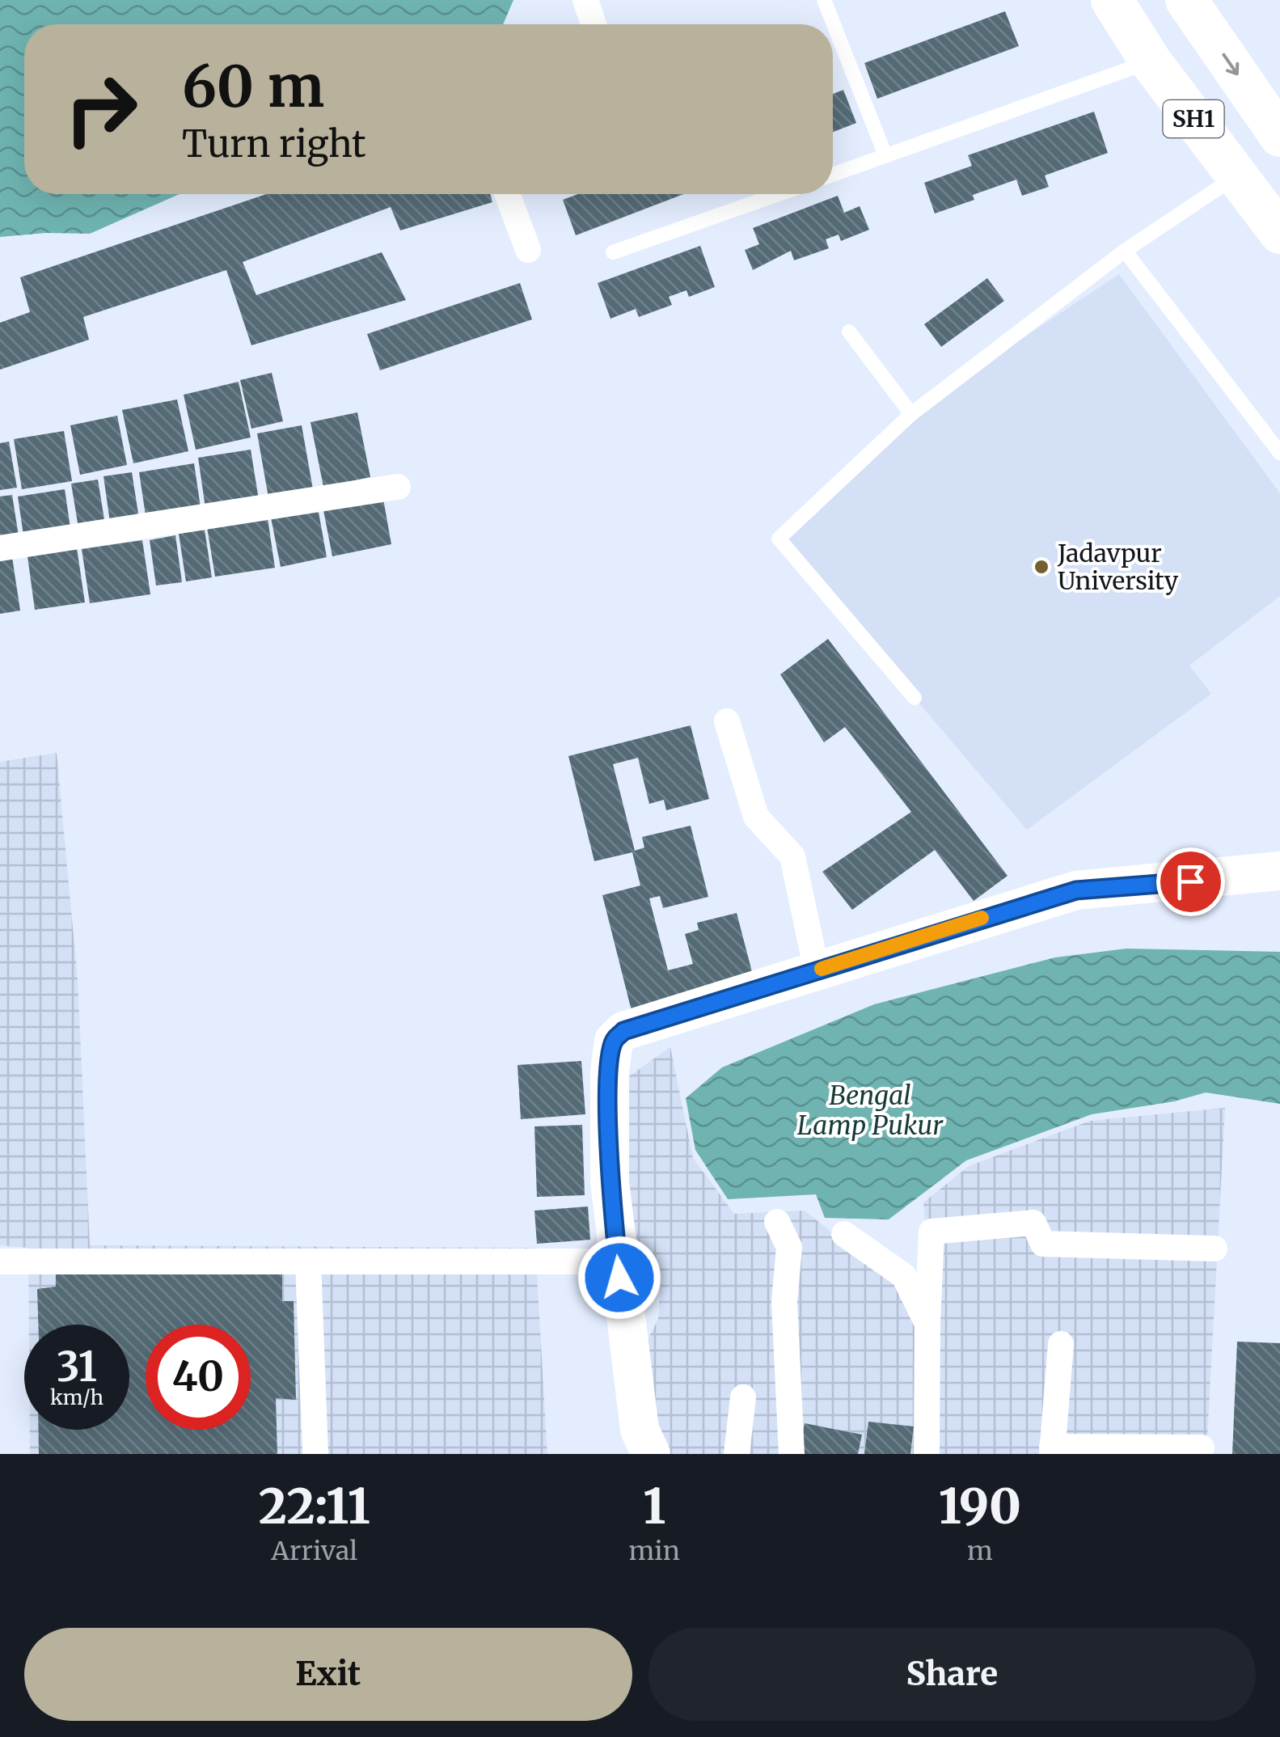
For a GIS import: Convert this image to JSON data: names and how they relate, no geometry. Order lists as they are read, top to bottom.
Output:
{
  "streets": {
    "main road": ["SH1"]
  },
  "water": ["Bengal Lamp Pukur"],
  "places": ["Jadavpur University"],
  "page": {
    "turn": ["60 m", "Turn right"],
    "speed": "31 km/h",
    "limit": "40",
    "eta": [
      "22:11",
      "Arrival",
      "1",
      "min",
      "190",
      "m"
    ],
    "buttons": ["Exit", "Share"]
  }
}
